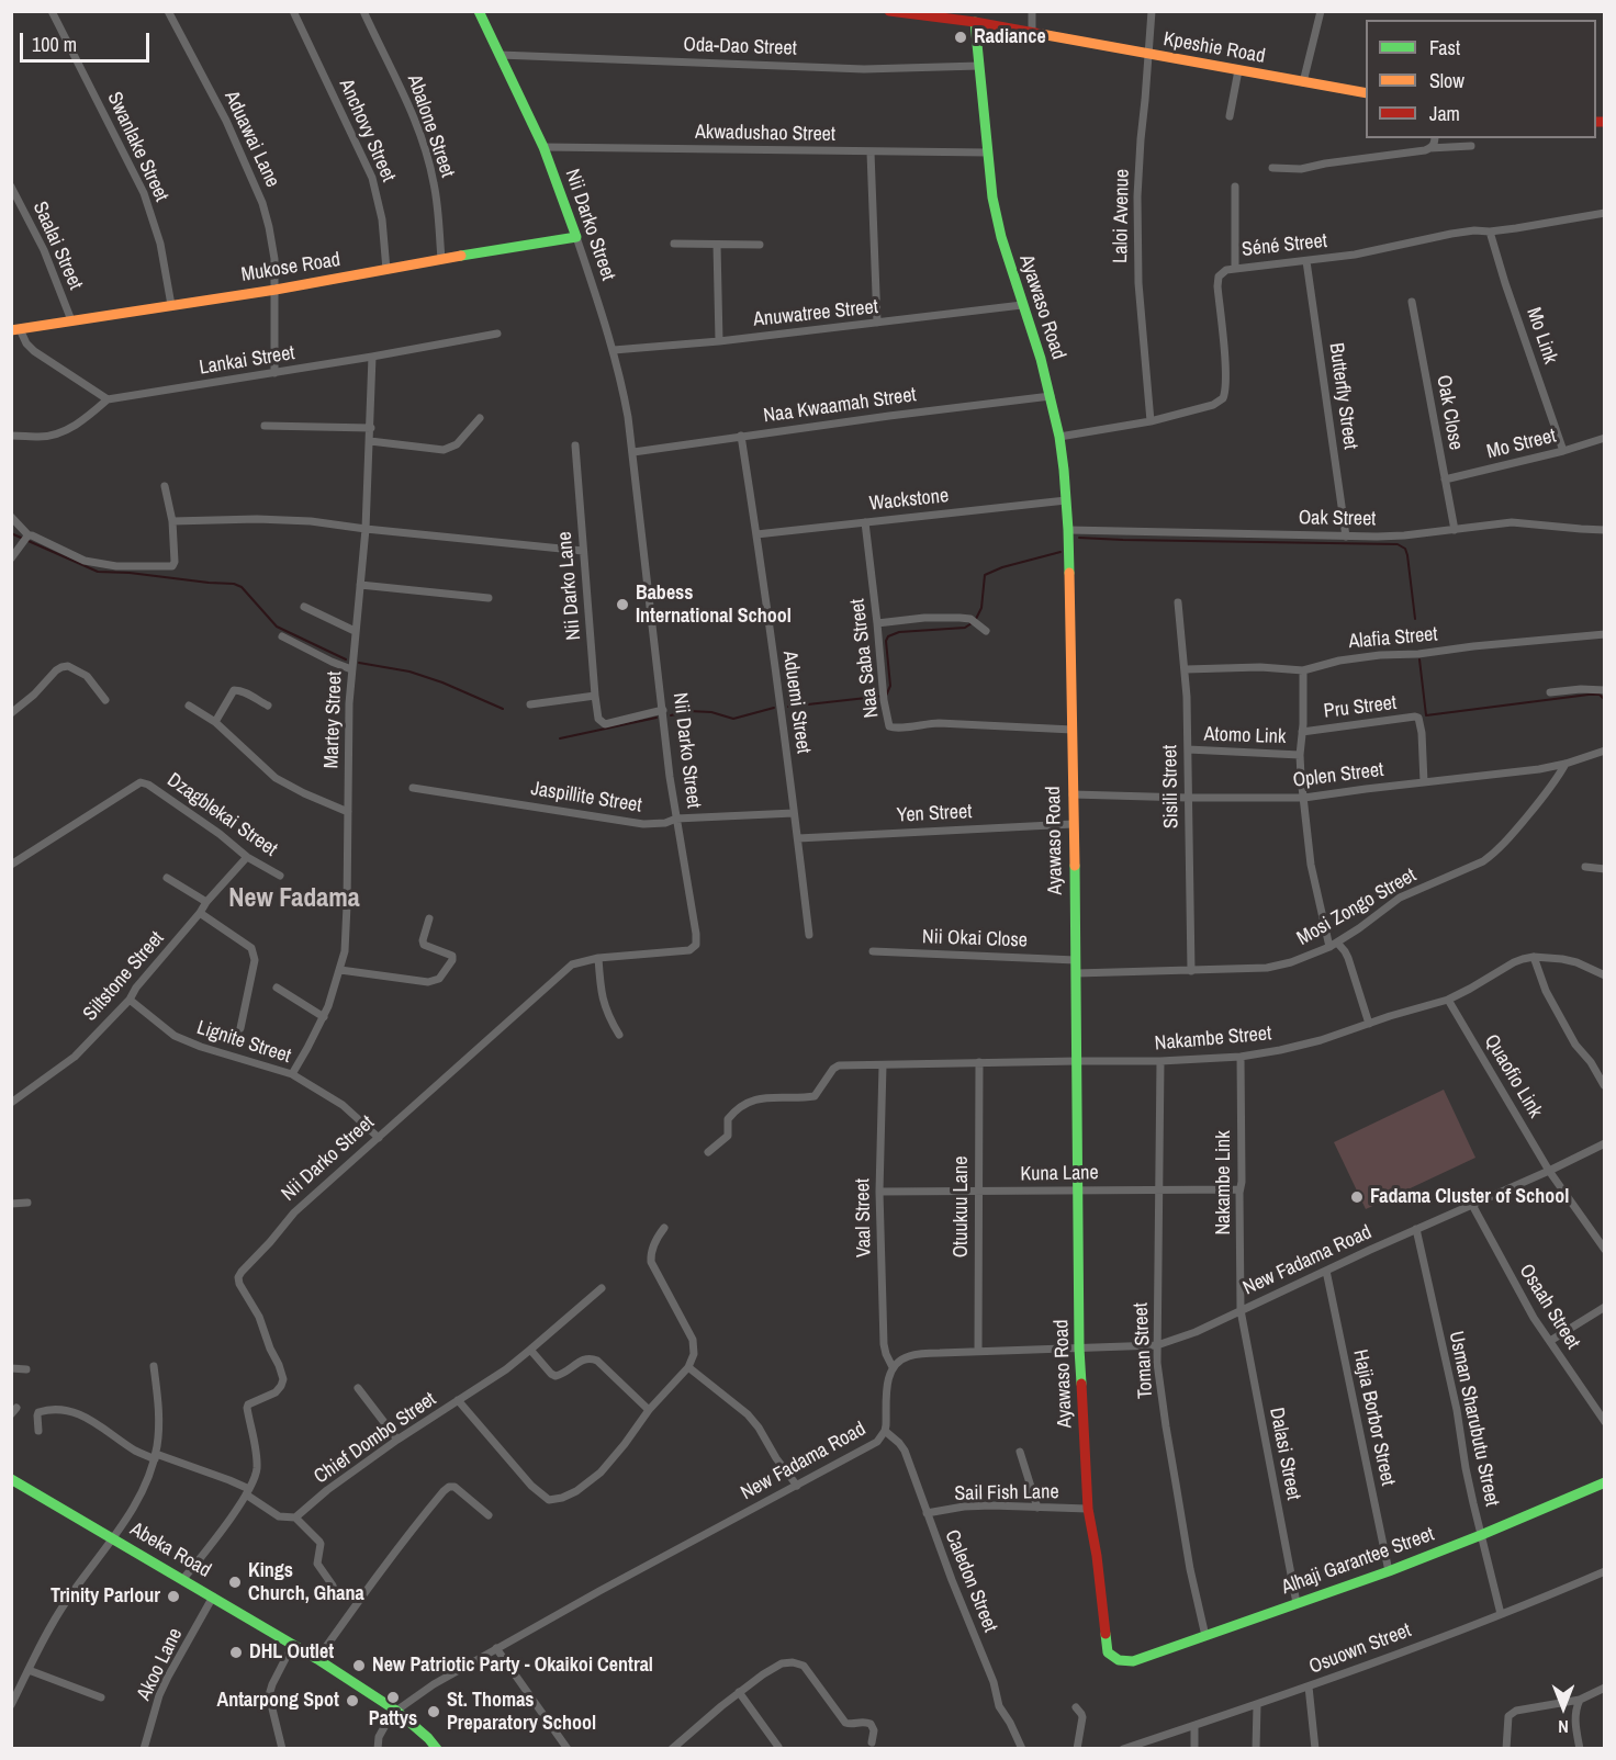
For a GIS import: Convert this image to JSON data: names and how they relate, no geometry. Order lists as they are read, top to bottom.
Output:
{
  "streets": {
    "street": [
      "Oda-Dao Street",
      "Kpeshie Road",
      "Abalone Street",
      "Anchovy Street",
      "Akwadushao Street",
      "Aduawai Lane",
      "Swanlake Street",
      "Laloi Avenue",
      "Nii Darko Street",
      "Saalai Street",
      "Séné Street",
      "Mukose Road",
      "Ayawaso Road",
      "Anuwatree Street",
      "Mo Link",
      "Lankai Street",
      "Butterfly Street",
      "Naa Kwaamah Street",
      "Oak Close",
      "Mo Street",
      "Wackstone",
      "Oak Street",
      "Nii Darko Lane",
      "Alafia Street",
      "Naa Saba Street",
      "Aduemi Street",
      "Pru Street",
      "Martey Street",
      "Atomo Link",
      "Oplen Street",
      "Sisili Street",
      "Jaspillite Street",
      "Yen Street",
      "Dzagblekai Street",
      "Mosi Zongo Street",
      "Nii Okai Close",
      "Siltstone Street",
      "Nakambe Street",
      "Lignite Street",
      "Quaofio Link",
      "Kuna Lane",
      "Nakambe Link",
      "Otuukuu Lane",
      "Vaal Street",
      "New Fadama Road",
      "Osaah Street",
      "Toman Street",
      "Hajia Borbor Street",
      "Usman Sharubutu Street",
      "Chief Dombo Street",
      "Dalasi Street",
      "Sail Fish Lane",
      "Abeka Road",
      "Alhaji Garantee Street",
      "Caledon Street",
      "Osuown Street",
      "Akoo Lane"
    ]
  },
  "crossings": [
    ["Oda-Dao Street", "Nii Darko Street"],
    ["Oda-Dao Street", "Ayawaso Road"],
    ["Kpeshie Road", "Laloi Avenue"],
    ["Kpeshie Road", "Ayawaso Road"],
    ["Abalone Street", "Mukose Road"],
    ["Anchovy Street", "Mukose Road"],
    ["Akwadushao Street", "Nii Darko Street"],
    ["Akwadushao Street", "Ayawaso Road"],
    ["Aduawai Lane", "Mukose Road"],
    ["Aduawai Lane", "Lankai Street"],
    ["Swanlake Street", "Mukose Road"],
    ["Laloi Avenue", "Séné Street"],
    ["Nii Darko Street", "Mukose Road"],
    ["Nii Darko Street", "Anuwatree Street"],
    ["Nii Darko Street", "Naa Kwaamah Street"],
    ["Nii Darko Street", "Nii Darko Lane"],
    ["Nii Darko Street", "Jaspillite Street"],
    ["Nii Darko Street", "Lignite Street"],
    ["Saalai Street", "Mukose Road"],
    ["Séné Street", "Ayawaso Road"],
    ["Séné Street", "Mo Link"],
    ["Séné Street", "Butterfly Street"],
    ["Ayawaso Road", "Anuwatree Street"],
    ["Ayawaso Road", "Naa Kwaamah Street"],
    ["Ayawaso Road", "Wackstone"],
    ["Ayawaso Road", "Oak Street"],
    ["Ayawaso Road", "Naa Saba Street"],
    ["Ayawaso Road", "Oplen Street"],
    ["Ayawaso Road", "Yen Street"],
    ["Ayawaso Road", "Mosi Zongo Street"],
    ["Ayawaso Road", "Nii Okai Close"],
    ["Ayawaso Road", "Nakambe Street"],
    ["Ayawaso Road", "Kuna Lane"],
    ["Ayawaso Road", "New Fadama Road"],
    ["Ayawaso Road", "Sail Fish Lane"],
    ["Ayawaso Road", "Alhaji Garantee Street"],
    ["Mo Link", "Mo Street"],
    ["Lankai Street", "Martey Street"],
    ["Butterfly Street", "Oak Street"],
    ["Naa Kwaamah Street", "Aduemi Street"],
    ["Oak Close", "Mo Street"],
    ["Oak Close", "Oak Street"],
    ["Wackstone", "Naa Saba Street"],
    ["Wackstone", "Aduemi Street"],
    ["Alafia Street", "Sisili Street"],
    ["Aduemi Street", "Jaspillite Street"],
    ["Aduemi Street", "Yen Street"],
    ["Pru Street", "Oplen Street"],
    ["Martey Street", "Lignite Street"],
    ["Atomo Link", "Sisili Street"],
    ["Oplen Street", "Sisili Street"],
    ["Oplen Street", "Mosi Zongo Street"],
    ["Sisili Street", "Mosi Zongo Street"],
    ["Dzagblekai Street", "Siltstone Street"],
    ["Siltstone Street", "Lignite Street"],
    ["Nakambe Street", "Quaofio Link"],
    ["Nakambe Street", "Nakambe Link"],
    ["Nakambe Street", "Otuukuu Lane"],
    ["Nakambe Street", "Vaal Street"],
    ["Nakambe Street", "Toman Street"],
    ["Quaofio Link", "New Fadama Road"],
    ["Kuna Lane", "Nakambe Link"],
    ["Kuna Lane", "Otuukuu Lane"],
    ["Kuna Lane", "Vaal Street"],
    ["Kuna Lane", "Toman Street"],
    ["Nakambe Link", "New Fadama Road"],
    ["Nakambe Link", "Dalasi Street"],
    ["Otuukuu Lane", "New Fadama Road"],
    ["Vaal Street", "New Fadama Road"],
    ["New Fadama Road", "Osaah Street"],
    ["New Fadama Road", "Toman Street"],
    ["New Fadama Road", "Hajia Borbor Street"],
    ["New Fadama Road", "Usman Sharubutu Street"],
    ["New Fadama Road", "Dalasi Street"],
    ["New Fadama Road", "Abeka Road"],
    ["New Fadama Road", "Caledon Street"],
    ["Toman Street", "Alhaji Garantee Street"],
    ["Hajia Borbor Street", "Alhaji Garantee Street"],
    ["Usman Sharubutu Street", "Alhaji Garantee Street"],
    ["Usman Sharubutu Street", "Osuown Street"],
    ["Dalasi Street", "Alhaji Garantee Street"],
    ["Sail Fish Lane", "Caledon Street"],
    ["Abeka Road", "Akoo Lane"]
  ],
  "districts": ["New Fadama"],
  "places": [
    "Radiance",
    "Babess International School",
    "Fadama Cluster of School",
    "Kings Church, Ghana",
    "Trinity Parlour",
    "DHL Outlet",
    "New Patriotic Party - Okaikoi Central",
    "Pattys",
    "Antarpong Spot",
    "St. Thomas Preparatory School"
  ],
  "legend": ["Fast", "Slow", "Jam"],
  "scale_bar": "100 m",
  "north": "bottom"
}
